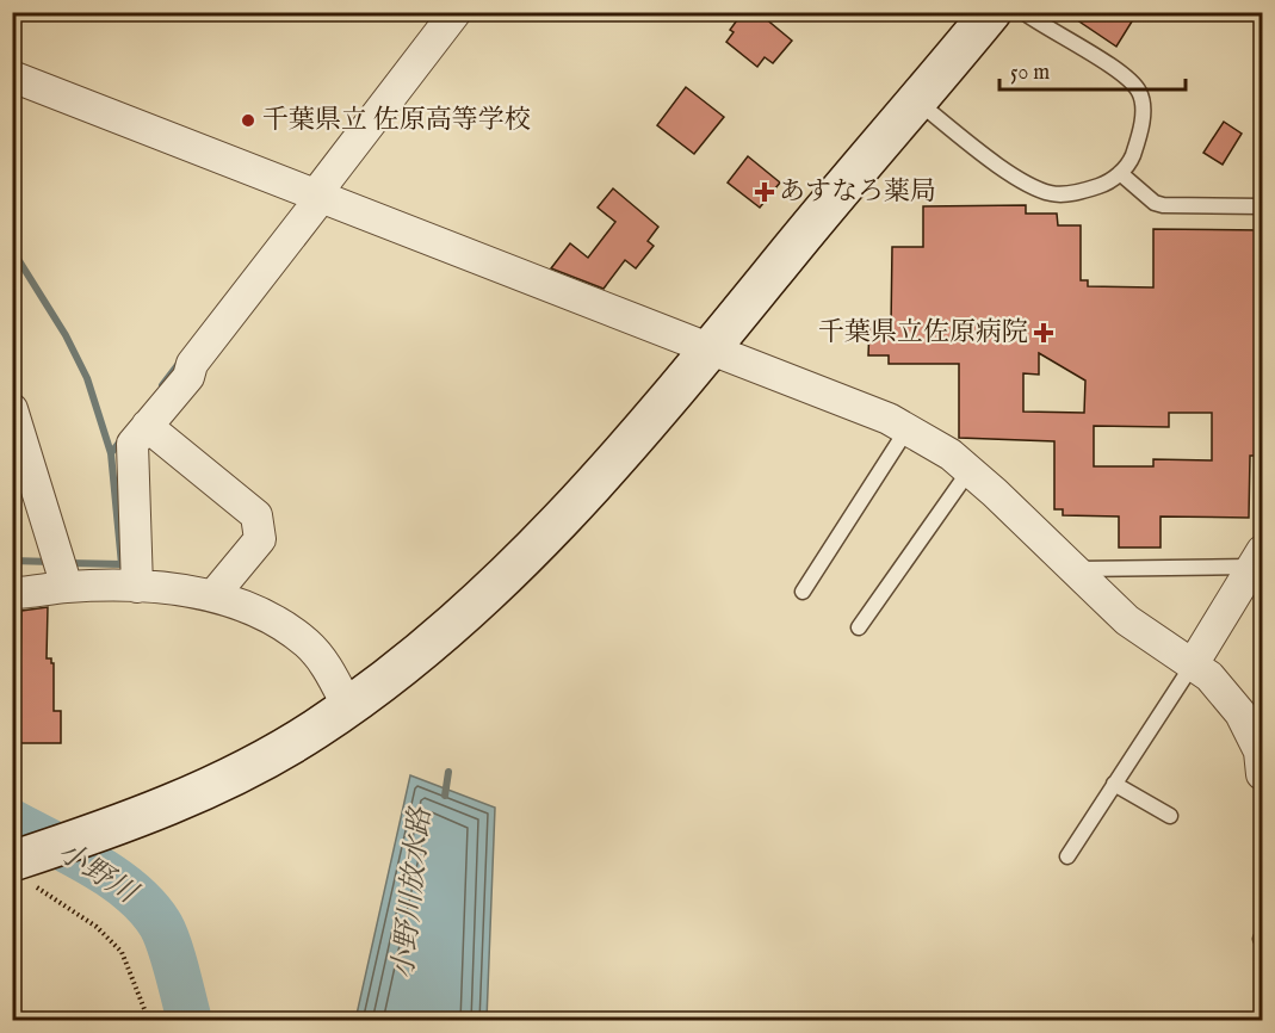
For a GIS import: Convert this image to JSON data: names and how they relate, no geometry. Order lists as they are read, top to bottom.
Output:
{
  "water": ["小野川", "小野川放水路"],
  "places": {
    "other": ["千葉県立 佐原高等学校"],
    "health": ["あすなろ薬局", "千葉県立佐原病院"]
  },
  "scale_bar": "50 m"
}
